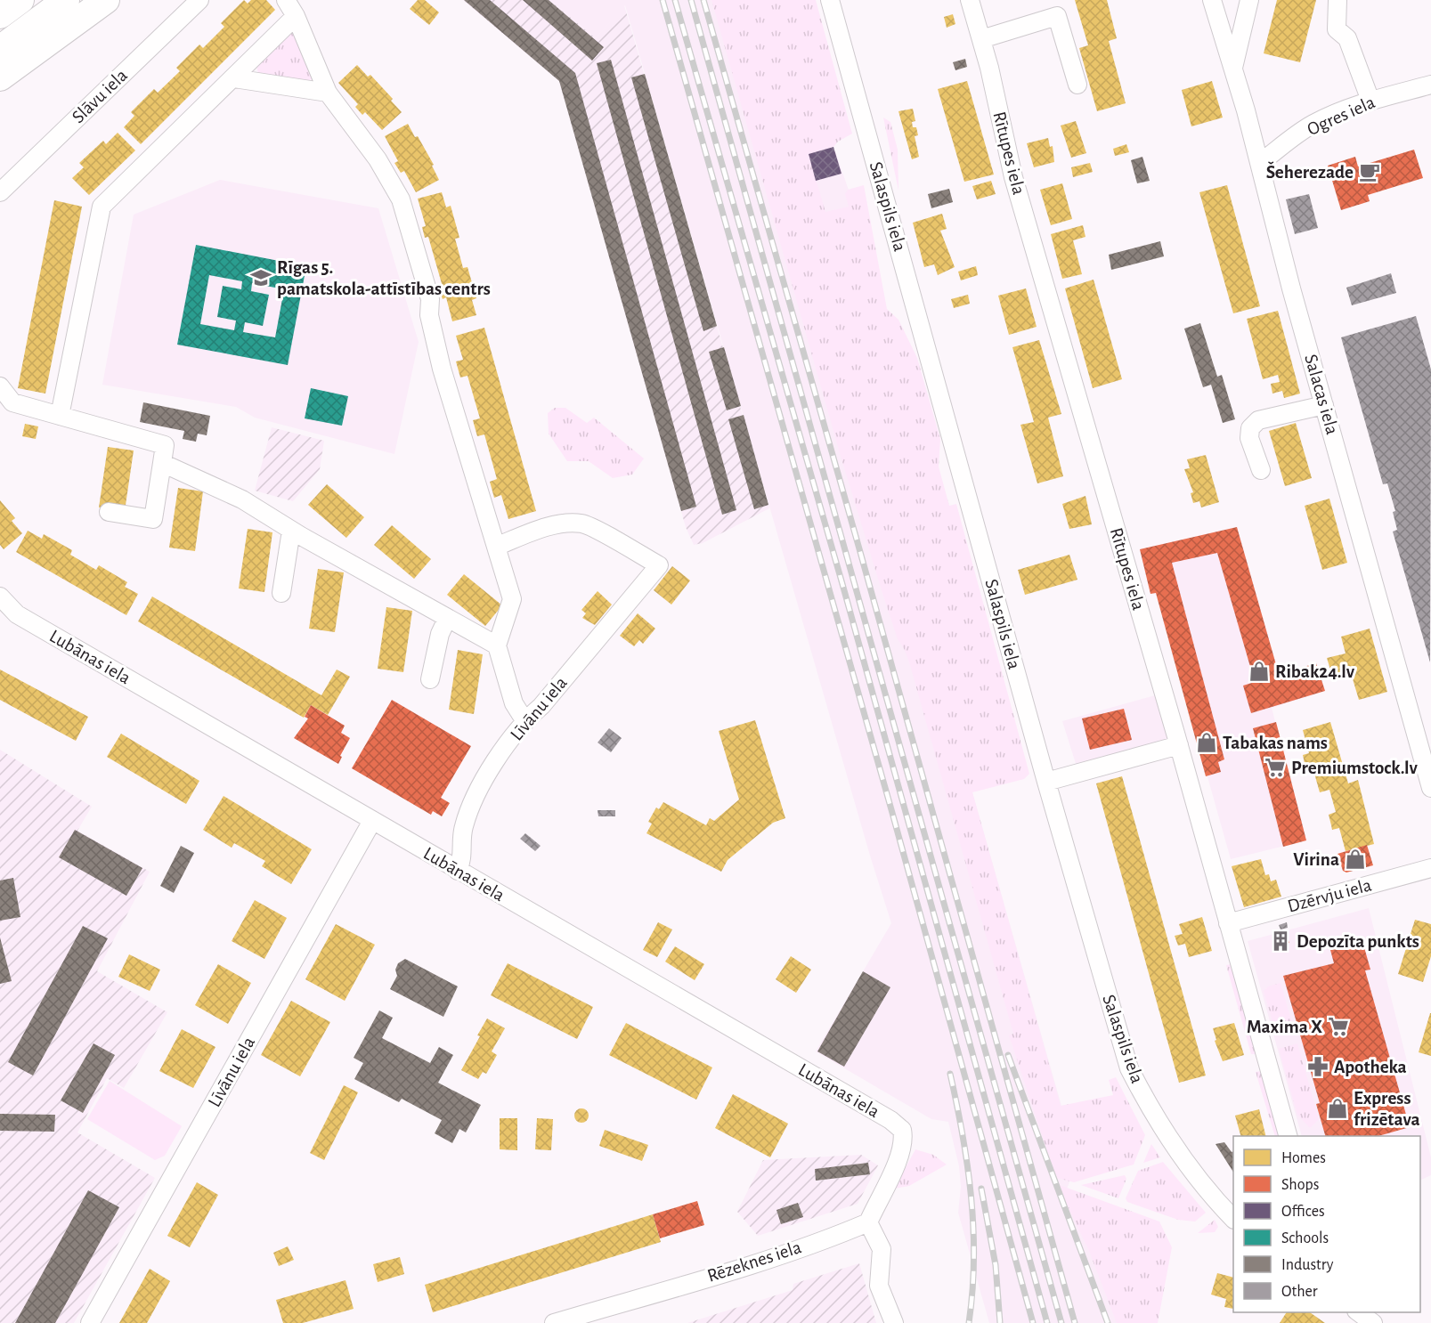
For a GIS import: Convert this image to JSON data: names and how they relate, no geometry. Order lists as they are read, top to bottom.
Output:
{
  "streets": {
    "street": [
      "Slāvu iela",
      "Ogres iela",
      "Rītupes iela",
      "Salaspils iela",
      "Salacas iela",
      "Lubānas iela",
      "Līvānu iela",
      "Dzērvju iela",
      "Rēzeknes iela"
    ]
  },
  "crossings": [
    ["Ogres iela", "Salacas iela"],
    ["Rītupes iela", "Dzērvju iela"],
    ["Lubānas iela", "Līvānu iela"],
    ["Lubānas iela", "Rēzeknes iela"]
  ],
  "places": {
    "cafe": ["Šeherezade"],
    "school or university": ["Rīgas 5. pamatskola-attīstības centrs"],
    "shop": [
      "Ribak24.lv",
      "Tabakas nams",
      "Virina",
      "Express frizētava"
    ],
    "supermarket": ["Premiumstock.lv", "Maxima X"],
    "building": ["Depozīta punkts"],
    "pharmacy": ["Apotheka"]
  },
  "legend": [
    "Homes",
    "Shops",
    "Offices",
    "Schools",
    "Industry",
    "Other"
  ]
}
